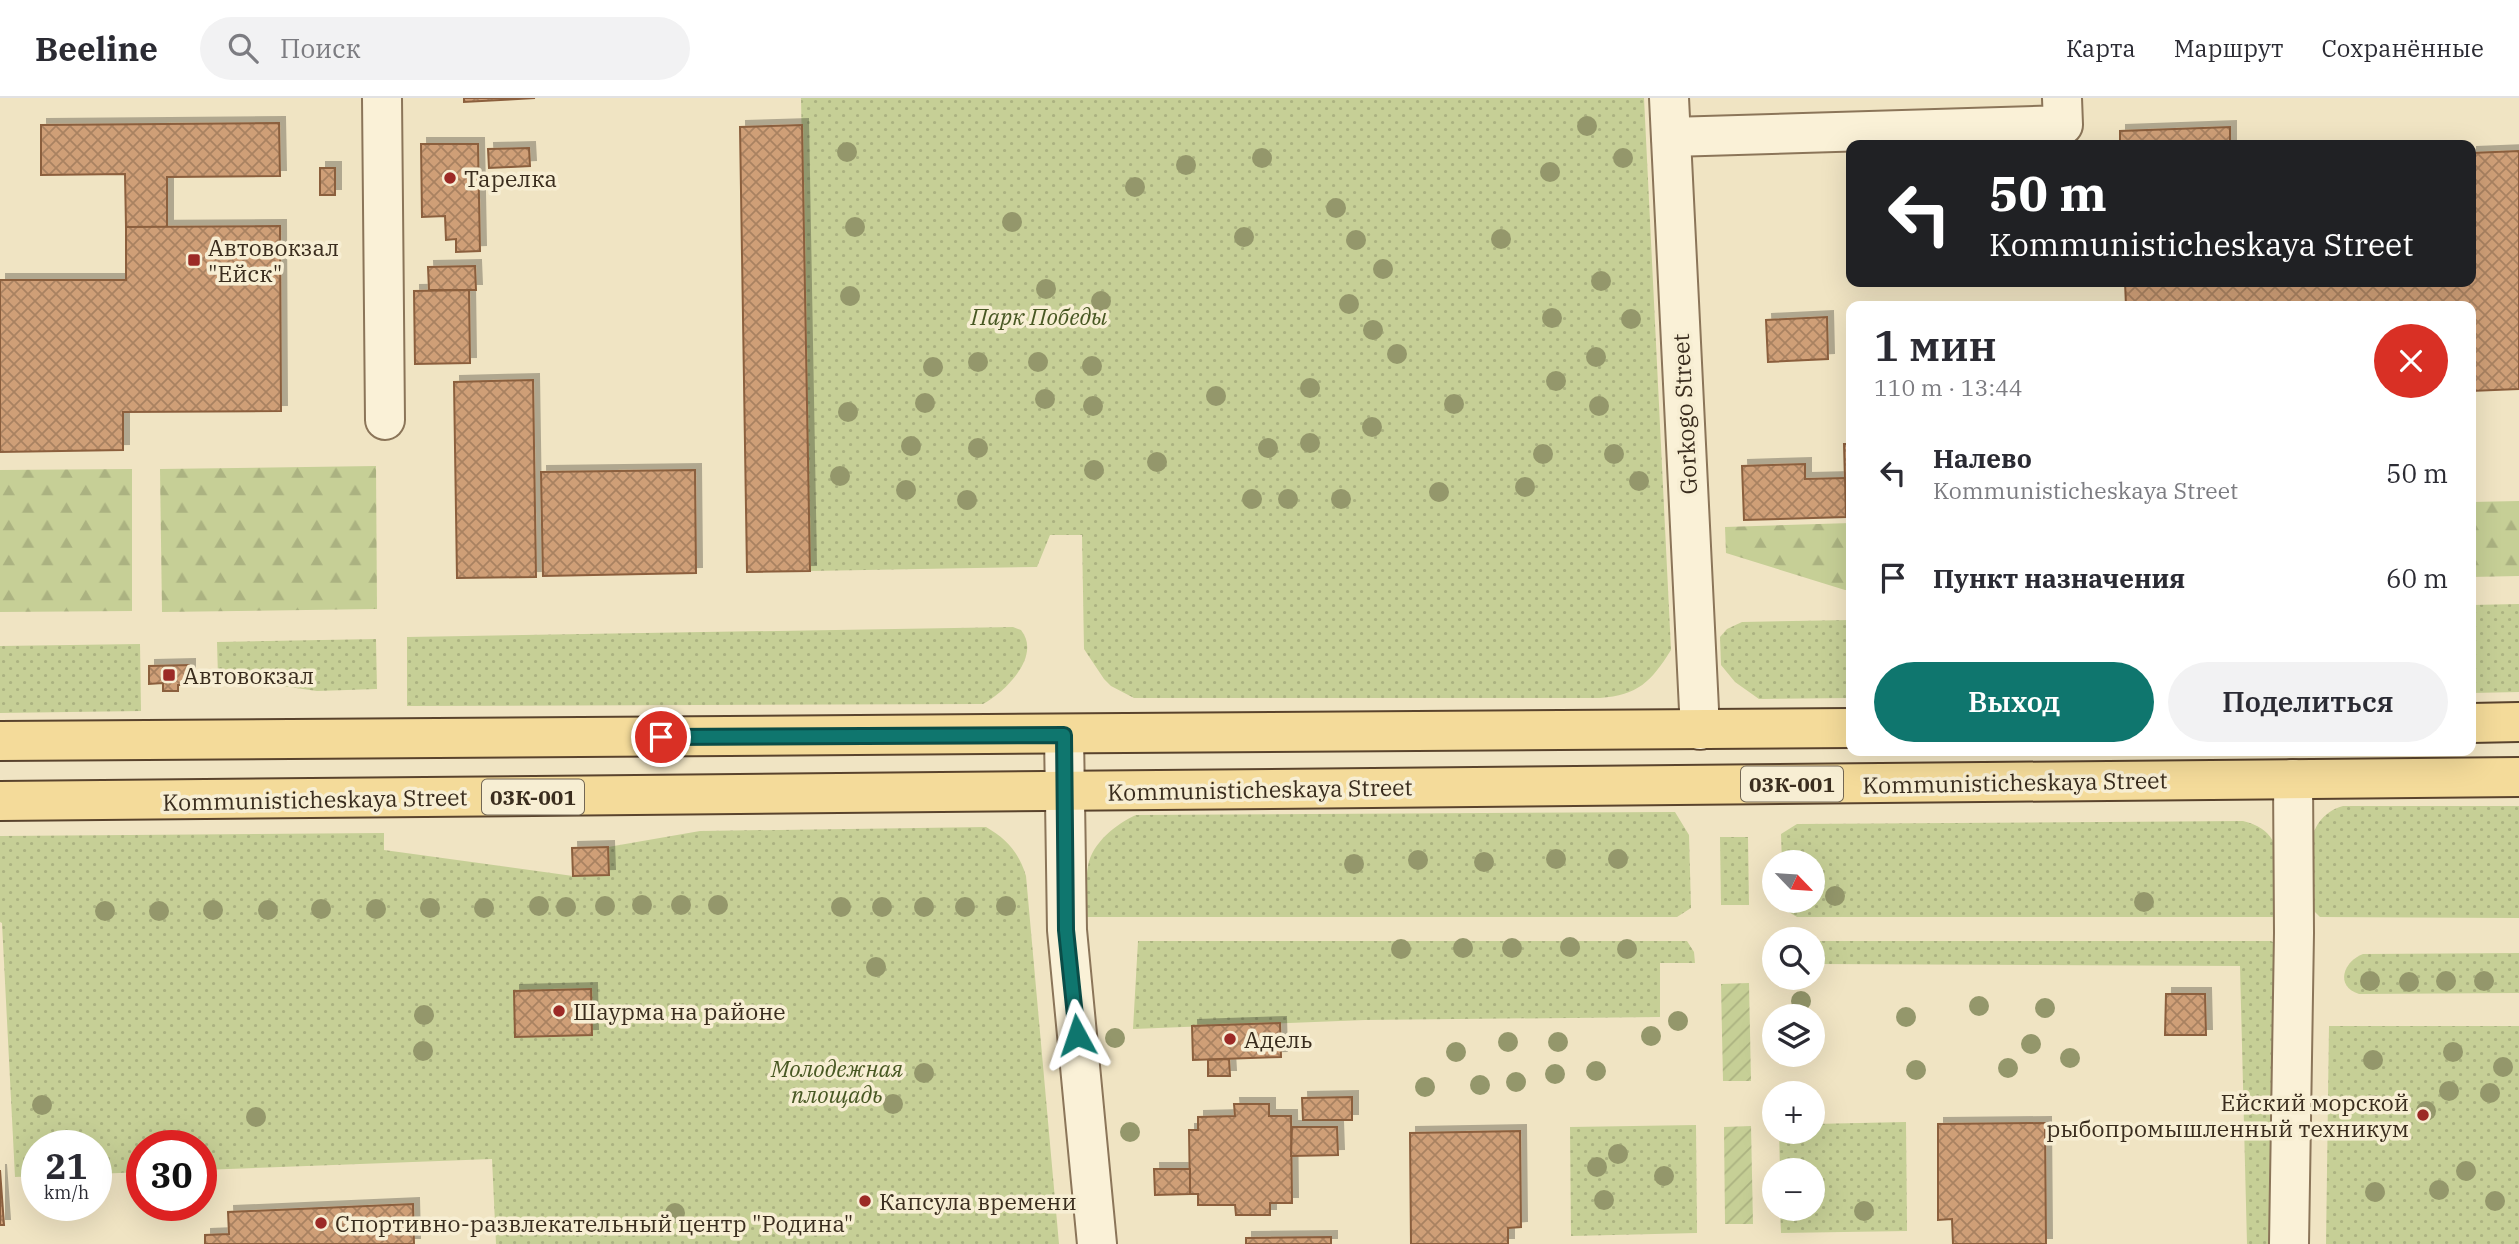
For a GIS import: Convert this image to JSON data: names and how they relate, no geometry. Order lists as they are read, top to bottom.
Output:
{
  "streets": {
    "main road": ["Kommunisticheskaya Street", "03К-001"],
    "street": ["Gorkogo Street"]
  },
  "parks": ["Парк Победы", "Молодежная площадь"],
  "places": {
    "other": [
      "Тарелка",
      "Шаурма на районе",
      "Адель",
      "Ейский морской рыбопромышленный техникум",
      "Капсула времени",
      "Спортивно-развлекательный центр \"Родина\""
    ],
    "transit": ["Автовокзал \"Ейск\"", "Автовокзал"]
  },
  "north": "bottom right",
  "page": {
    "header": "Beeline",
    "search": "Поиск",
    "nav": ["Карта", "Маршрут", "Сохранённые"],
    "turn": ["50 m", "Kommunisticheskaya Street"],
    "heading": ["1 мин", "110 m · 13:44"],
    "list": [
      {
        "name": "Налево",
        "note": "Kommunisticheskaya Street",
        "value": "50 m"
      },
      {
        "name": "Пункт назначения",
        "value": "60 m"
      }
    ],
    "buttons": ["Выход", "Поделиться"],
    "map_buttons": ["+", "−"],
    "speed": "21 km/h",
    "limit": "30"
  }
}
